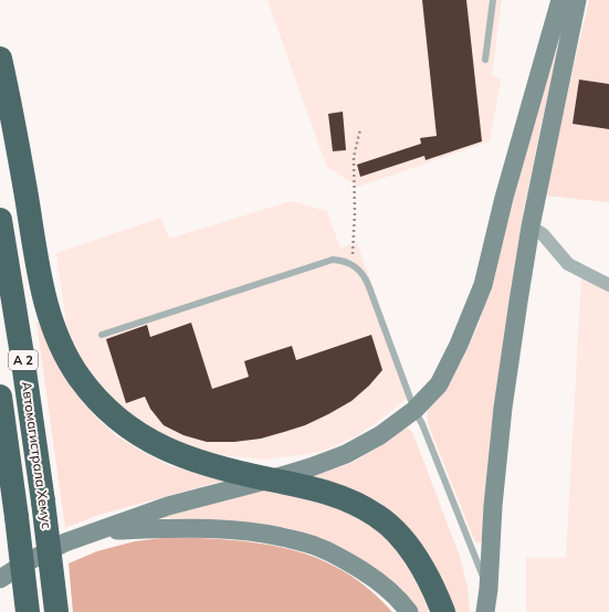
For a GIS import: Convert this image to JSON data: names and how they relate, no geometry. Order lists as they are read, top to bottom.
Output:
{
  "streets": {
    "highway": ["A 2", "Автомагистрала Хемус"]
  }
}
